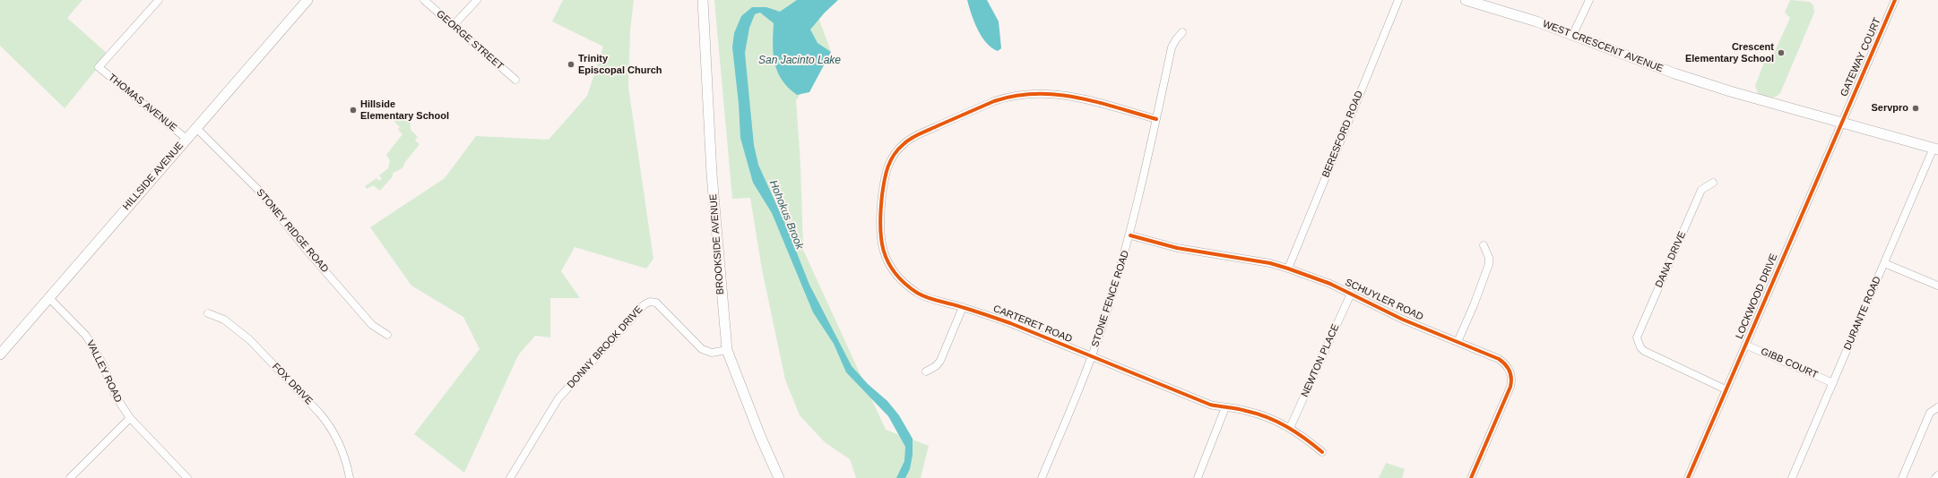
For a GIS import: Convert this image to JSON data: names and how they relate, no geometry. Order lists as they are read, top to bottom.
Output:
{
  "streets": {
    "main road": ["WEST CRESCENT AVENUE", "HILLSIDE AVENUE", "BROOKSIDE AVENUE"],
    "street": [
      "GEORGE STREET",
      "GATEWAY COURT",
      "THOMAS AVENUE",
      "BERESFORD ROAD",
      "STONEY RIDGE ROAD",
      "DANA DRIVE",
      "LOCKWOOD DRIVE",
      "STONE FENCE ROAD",
      "SCHUYLER ROAD",
      "DURANTE ROAD",
      "CARTERET ROAD",
      "DONNY BROOK DRIVE",
      "NEWTON PLACE",
      "GIBB COURT",
      "VALLEY ROAD",
      "FOX DRIVE"
    ]
  },
  "crossings": [
    ["WEST CRESCENT AVENUE", "GATEWAY COURT"],
    ["WEST CRESCENT AVENUE", "LOCKWOOD DRIVE"],
    ["WEST CRESCENT AVENUE", "DURANTE ROAD"],
    ["GATEWAY COURT", "LOCKWOOD DRIVE"],
    ["THOMAS AVENUE", "HILLSIDE AVENUE"],
    ["BERESFORD ROAD", "SCHUYLER ROAD"],
    ["HILLSIDE AVENUE", "STONEY RIDGE ROAD"],
    ["HILLSIDE AVENUE", "VALLEY ROAD"],
    ["BROOKSIDE AVENUE", "DONNY BROOK DRIVE"],
    ["DANA DRIVE", "LOCKWOOD DRIVE"],
    ["LOCKWOOD DRIVE", "GIBB COURT"],
    ["STONE FENCE ROAD", "SCHUYLER ROAD"],
    ["STONE FENCE ROAD", "CARTERET ROAD"],
    ["SCHUYLER ROAD", "NEWTON PLACE"],
    ["DURANTE ROAD", "GIBB COURT"],
    ["CARTERET ROAD", "NEWTON PLACE"]
  ],
  "water": ["San Jacinto Lake", "Hohokus Brook"],
  "places": [
    "Crescent Elementary School",
    "Trinity Episcopal Church",
    "Servpro",
    "Hillside Elementary School"
  ]
}
